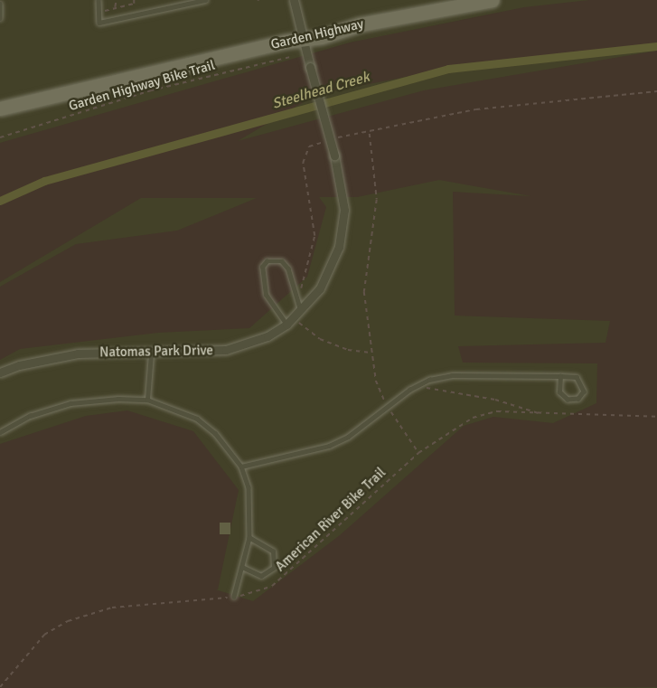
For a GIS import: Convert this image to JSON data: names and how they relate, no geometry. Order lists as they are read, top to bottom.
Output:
{
  "streets": {
    "main road": ["Garden Highway"],
    "street": ["Natomas Park Drive"],
    "path": ["Garden Highway Bike Trail", "American River Bike Trail"]
  },
  "crossings": [
    ["Garden Highway", "Natomas Park Drive"]
  ],
  "water": ["Steelhead Creek"]
}
